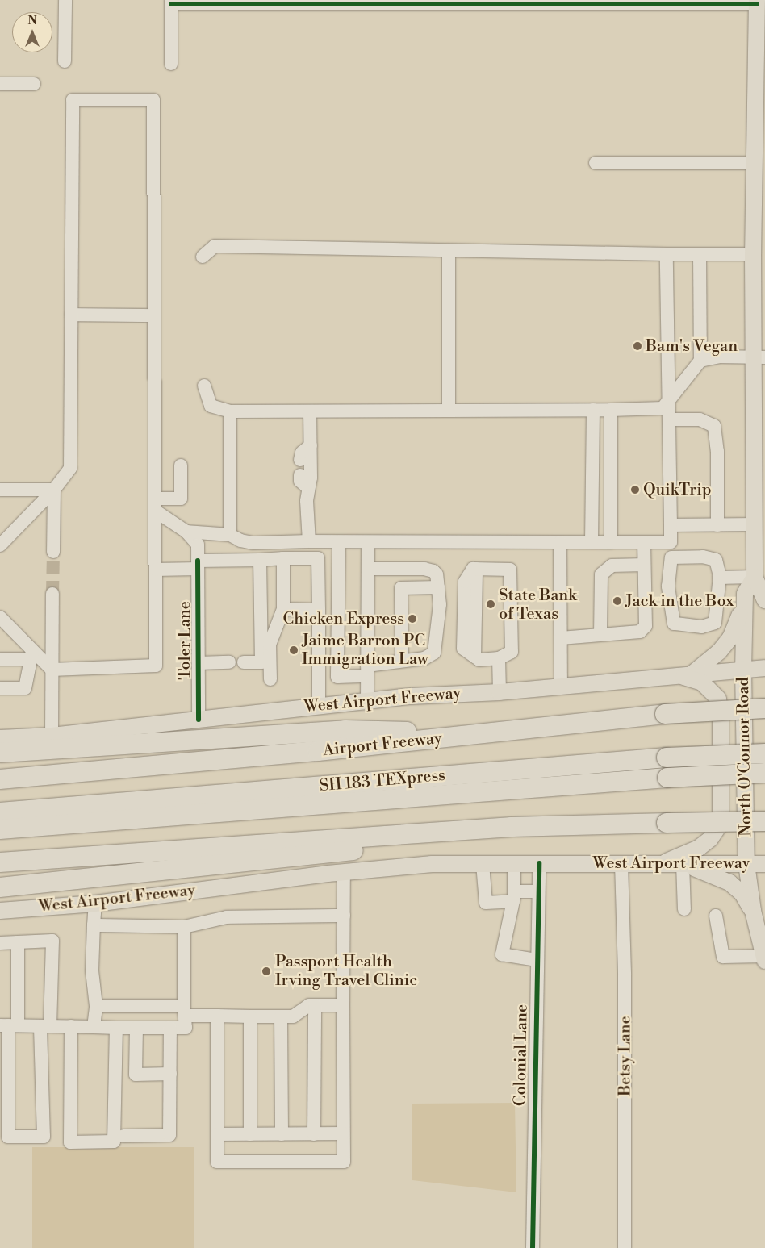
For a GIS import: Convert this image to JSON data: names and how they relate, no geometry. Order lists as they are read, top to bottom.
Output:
{
  "streets": {
    "highway": ["Airport Freeway", "SH 183 TEXpress"],
    "main road": ["West Airport Freeway", "North O'Connor Road"],
    "street": ["Toler Lane", "Colonial Lane", "Betsy Lane"]
  },
  "crossings": [
    ["Toler Lane", "West Airport Freeway"],
    ["West Airport Freeway", "North O'Connor Road"],
    ["West Airport Freeway", "Colonial Lane"],
    ["West Airport Freeway", "Betsy Lane"]
  ],
  "places": [
    "Bam's Vegan",
    "QuikTrip",
    "Jack in the Box",
    "State Bank of Texas",
    "Chicken Express",
    "Jaime Barron PC Immigration Law",
    "Passport Health Irving Travel Clinic"
  ],
  "north": "top"
}
